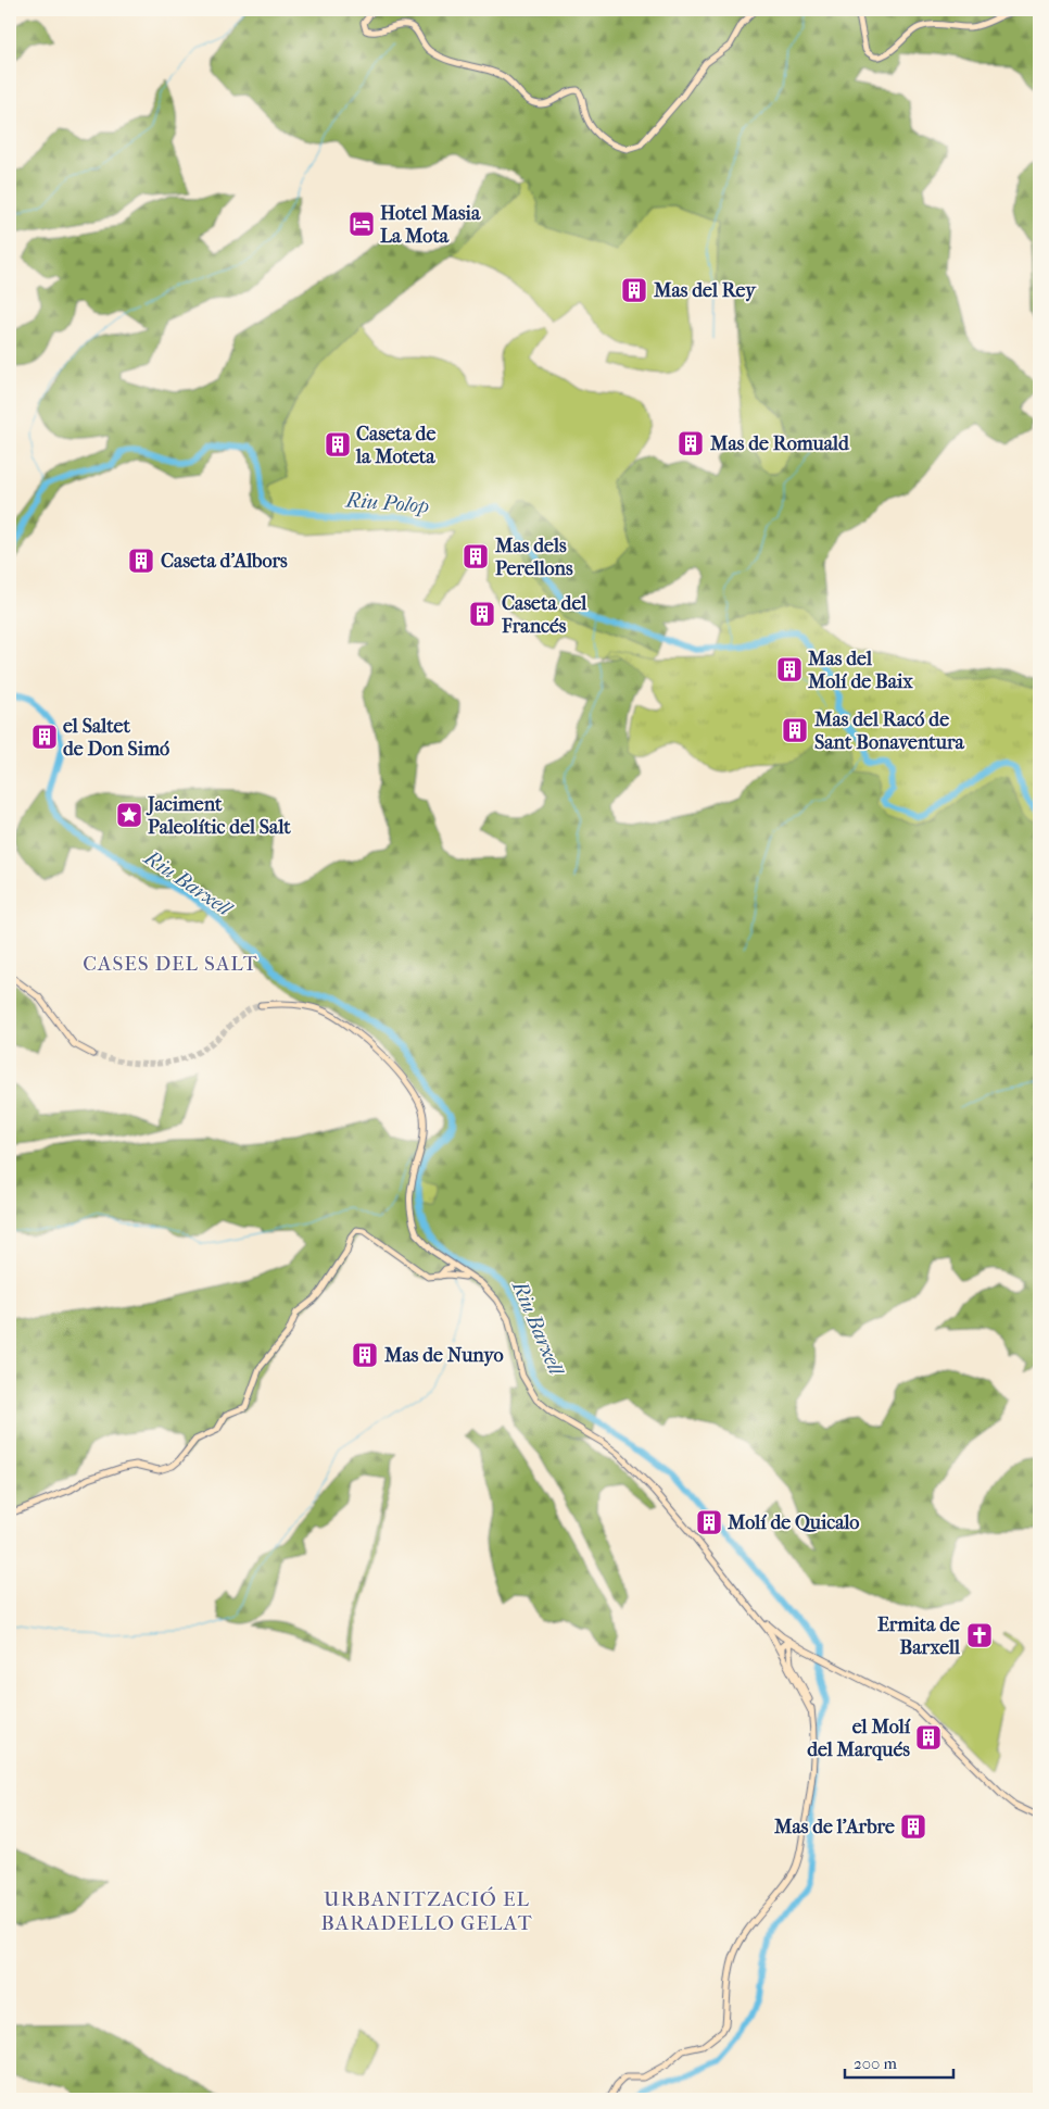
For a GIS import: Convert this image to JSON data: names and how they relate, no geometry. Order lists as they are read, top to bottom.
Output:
{
  "districts": ["CASES DEL SALT", "URBANITZACIÓ EL BARADELLO GELAT"],
  "water": ["Riu Polop", "Riu Barxell"],
  "places": {
    "hotel": ["Hotel Masia La Mota"],
    "building": [
      "Mas del Rey",
      "Mas de Romuald",
      "Caseta de la Moteta",
      "Mas dels Perellons",
      "Caseta d'Albors",
      "Caseta del Francés",
      "Mas del Molí de Baix",
      "Mas del Racó de Sant Bonaventura",
      "el Saltet de Don Simó",
      "Mas de Nunyo",
      "Molí de Quicalo",
      "el Molí del Marqués",
      "Mas de l'Arbre"
    ],
    "place": ["Jaciment Paleolític del Salt"],
    "church": ["Ermita de Barxell"]
  },
  "scale_bar": "200 m"
}
